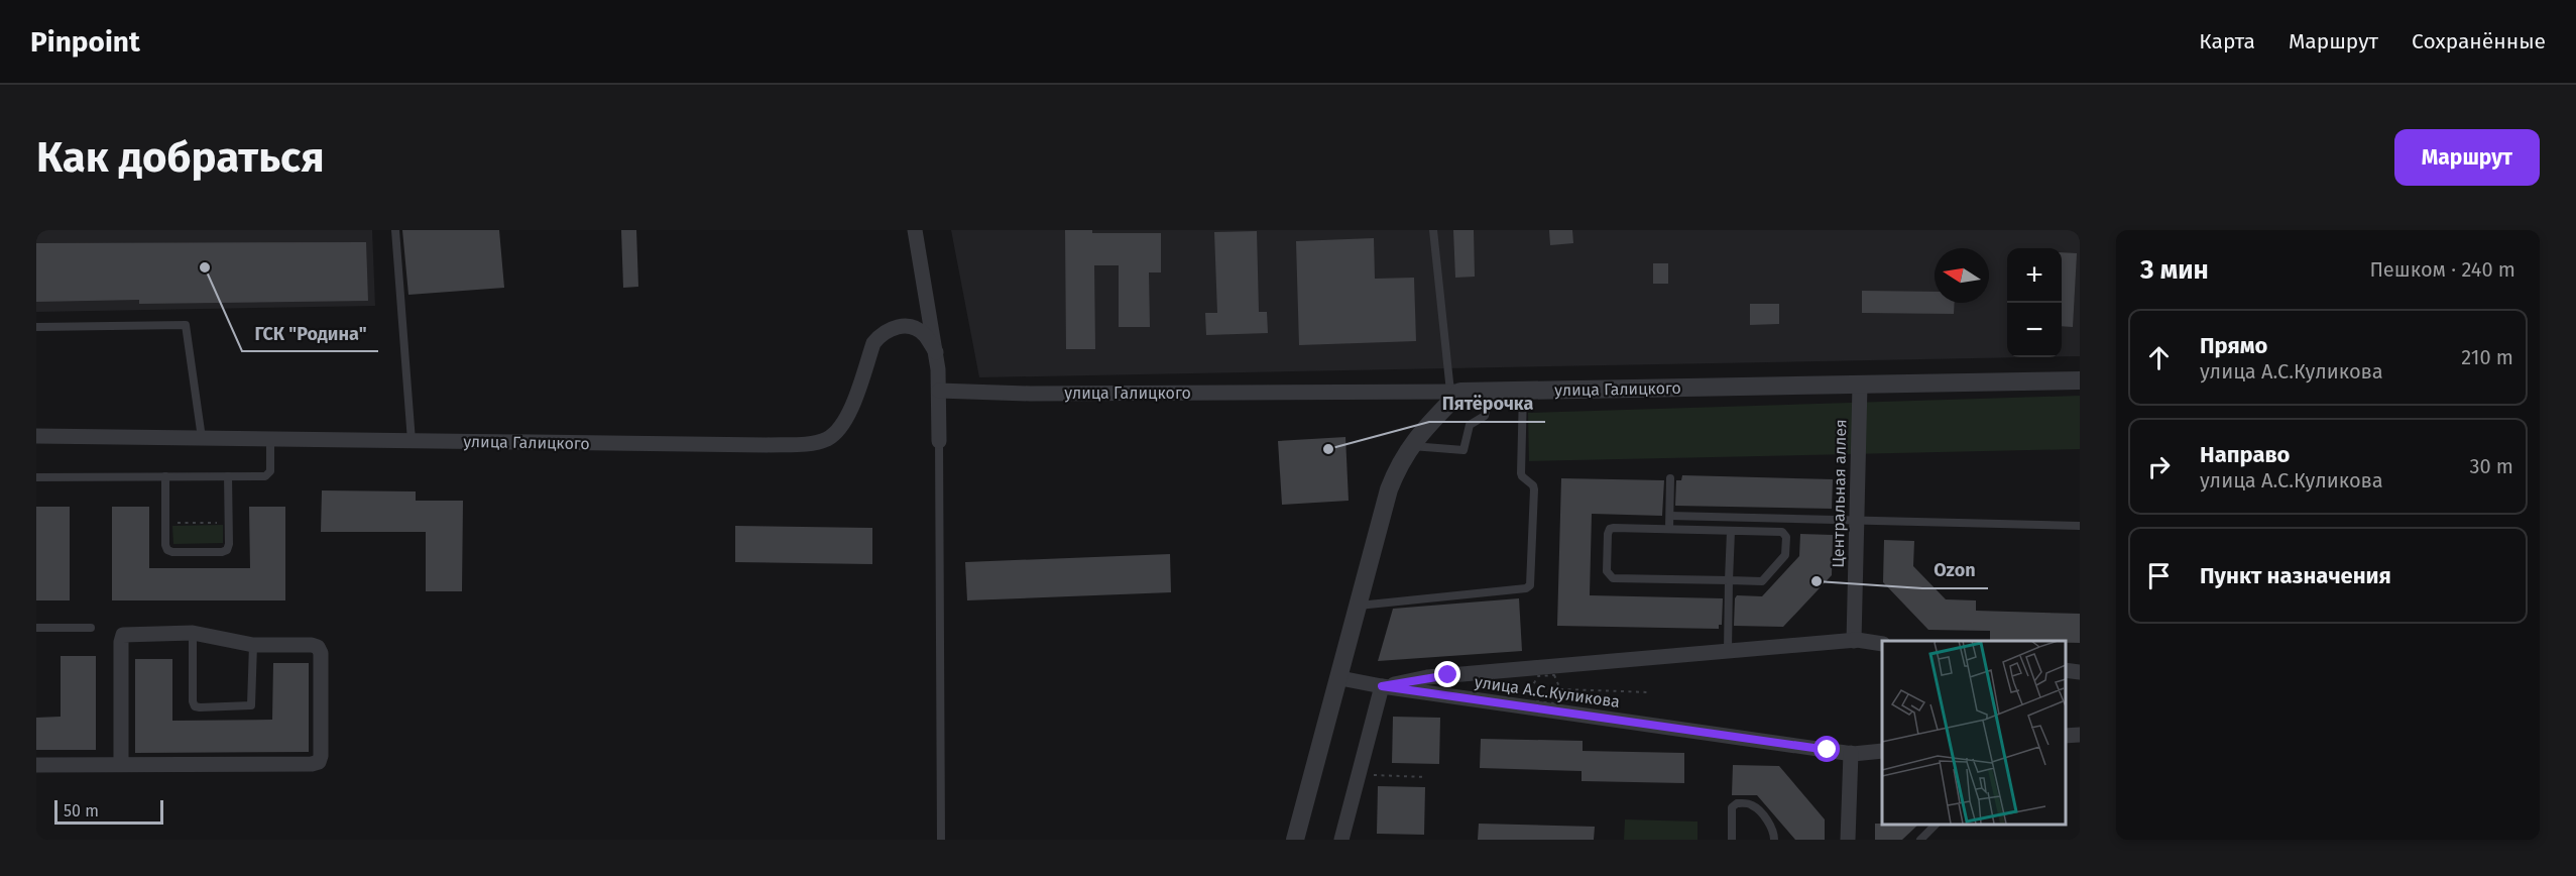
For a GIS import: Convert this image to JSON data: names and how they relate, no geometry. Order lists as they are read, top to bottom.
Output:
{
  "streets": {
    "street": ["улица Галицкого", "Центральная аллея", "улица А.С.Куликова"]
  },
  "crossings": [
    ["улица Галицкого", "Центральная аллея"],
    ["Центральная аллея", "улица А.С.Куликова"]
  ],
  "places": ["ГСК \"Родина\"", "Пятёрочка", "Ozon"],
  "scale_bar": "50 m",
  "north": "left",
  "page": {
    "header": "Pinpoint",
    "nav": ["Карта", "Маршрут", "Сохранённые"],
    "buttons": "Маршрут",
    "title": "Как добраться",
    "heading": ["3 мин", "Пешком · 240 m"],
    "map_buttons": ["+", "−"],
    "list": [
      ["Прямо", "улица А.С.Куликова", "210 m"],
      ["Направо", "улица А.С.Куликова", "30 m"],
      "Пункт назначения"
    ],
    "scale": "50 m"
  }
}
